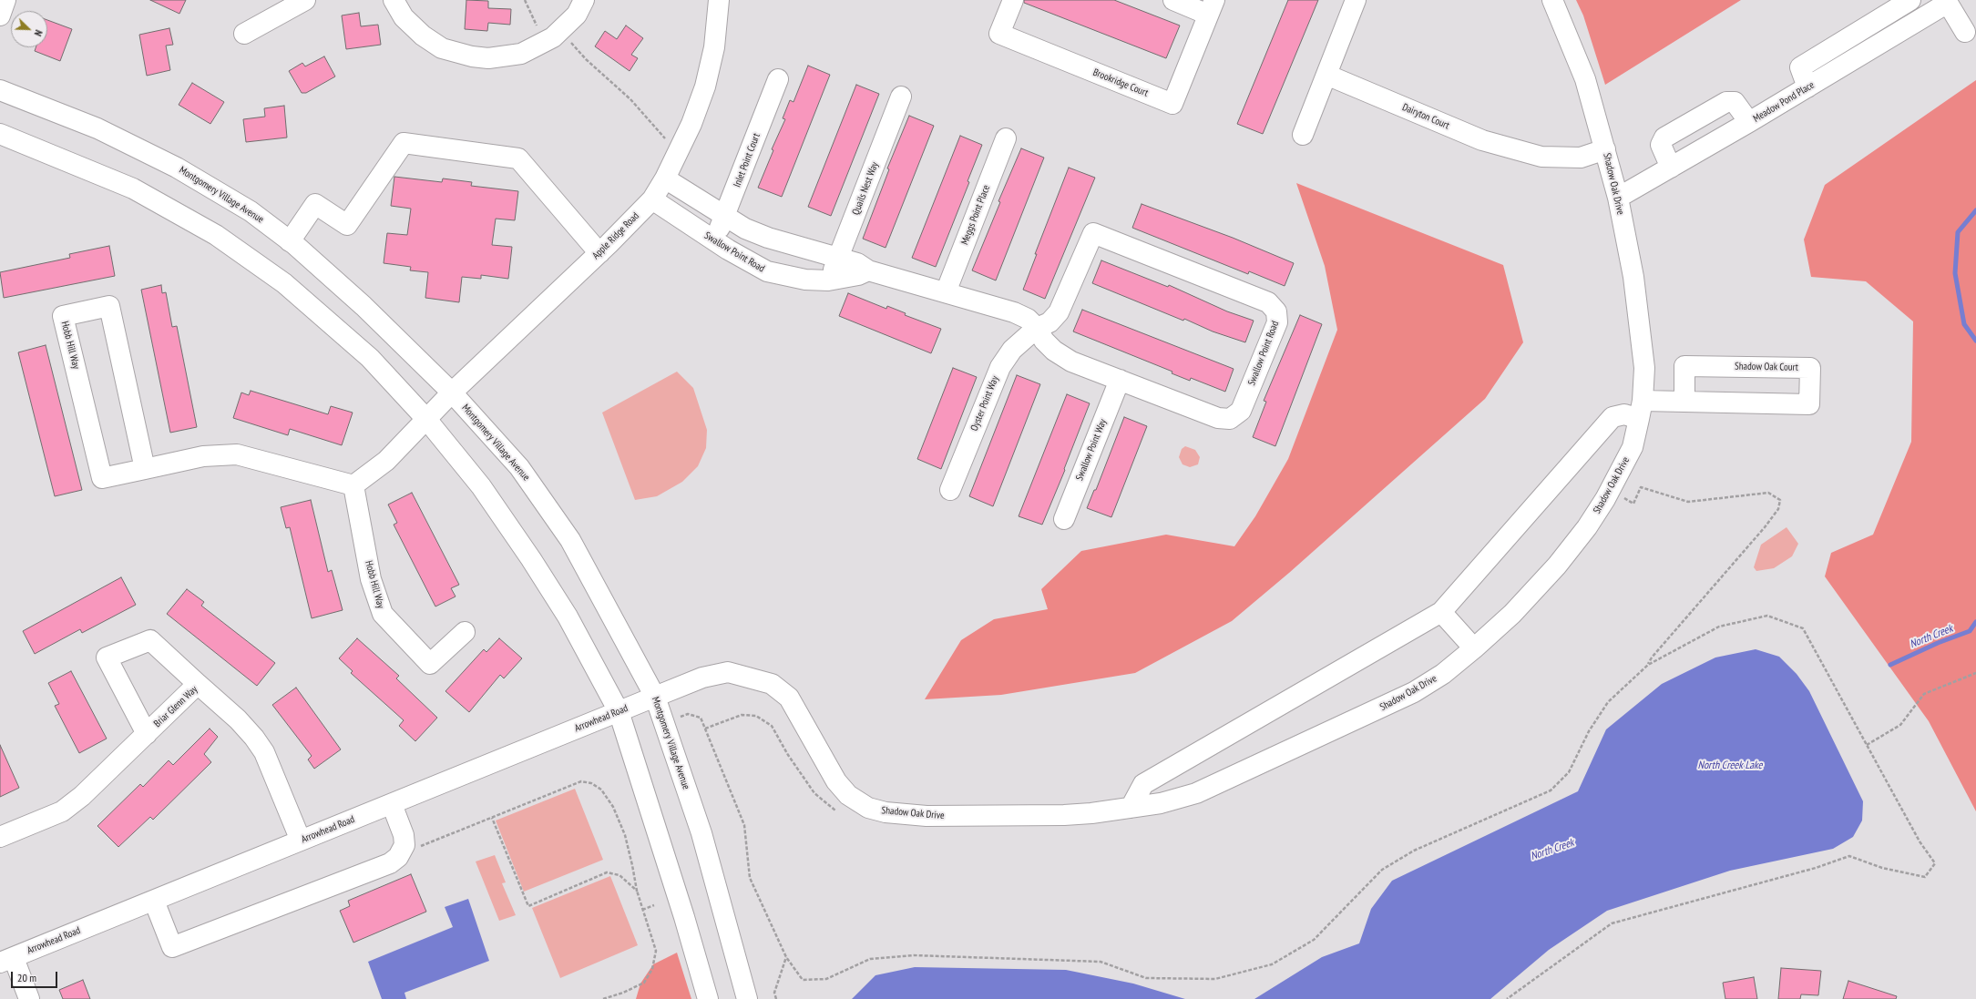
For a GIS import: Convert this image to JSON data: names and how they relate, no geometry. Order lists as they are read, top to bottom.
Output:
{
  "streets": {
    "street": [
      "Brookridge Court",
      "Meadow Pond Place",
      "Dairyton Court",
      "Inlet Point Court",
      "Shadow Oak Drive",
      "Quails Nest Way",
      "Montgomery Village Avenue",
      "Meggs Point Place",
      "Apple Ridge Road",
      "Swallow Point Road",
      "Hobb Hill Way",
      "Shadow Oak Court",
      "Oyster Point Way",
      "Swallow Point Way",
      "Briar Glenn Way",
      "Arrowhead Road"
    ]
  },
  "crossings": [
    ["Meadow Pond Place", "Shadow Oak Drive"],
    ["Dairyton Court", "Shadow Oak Drive"],
    ["Inlet Point Court", "Swallow Point Road"],
    ["Shadow Oak Drive", "Montgomery Village Avenue"],
    ["Shadow Oak Drive", "Shadow Oak Court"],
    ["Shadow Oak Drive", "Arrowhead Road"],
    ["Quails Nest Way", "Swallow Point Road"],
    ["Montgomery Village Avenue", "Apple Ridge Road"],
    ["Montgomery Village Avenue", "Arrowhead Road"],
    ["Meggs Point Place", "Swallow Point Road"],
    ["Apple Ridge Road", "Swallow Point Road"],
    ["Swallow Point Road", "Oyster Point Way"],
    ["Swallow Point Road", "Swallow Point Way"],
    ["Briar Glenn Way", "Arrowhead Road"]
  ],
  "water": ["North Creek", "North Creek Lake"],
  "scale_bar": "20 m",
  "north": "bottom right"
}
